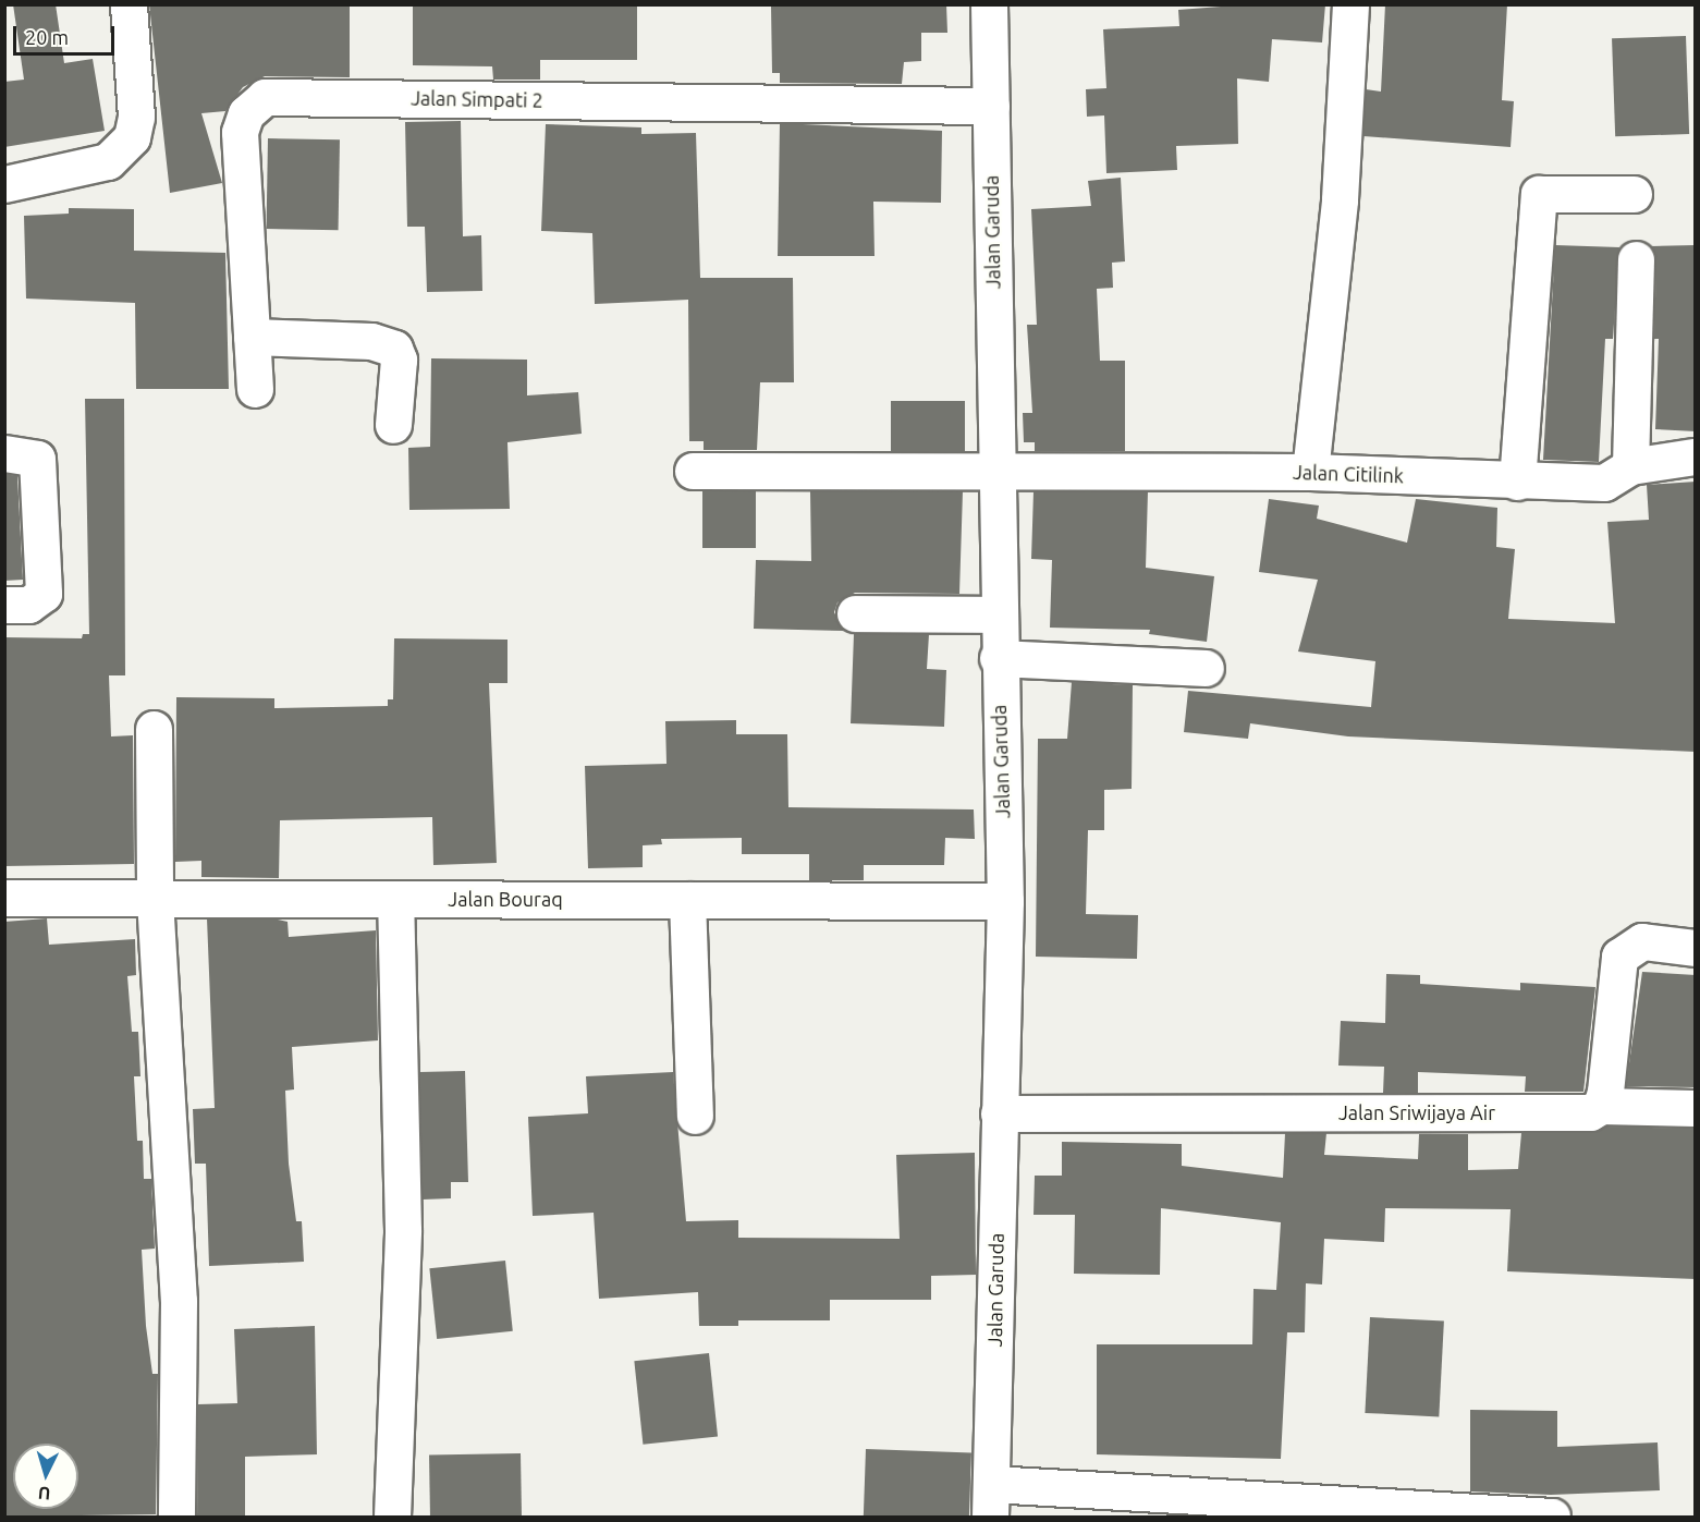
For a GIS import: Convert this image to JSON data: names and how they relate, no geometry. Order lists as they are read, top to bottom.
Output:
{
  "streets": {
    "street": [
      "Jalan Simpati 2",
      "Jalan Garuda",
      "Jalan Citilink",
      "Jalan Bouraq",
      "Jalan Sriwijaya Air"
    ]
  },
  "crossings": [
    ["Jalan Simpati 2", "Jalan Garuda"],
    ["Jalan Garuda", "Jalan Citilink"],
    ["Jalan Garuda", "Jalan Bouraq"],
    ["Jalan Garuda", "Jalan Sriwijaya Air"]
  ],
  "scale_bar": "20 m",
  "north": "bottom"
}
